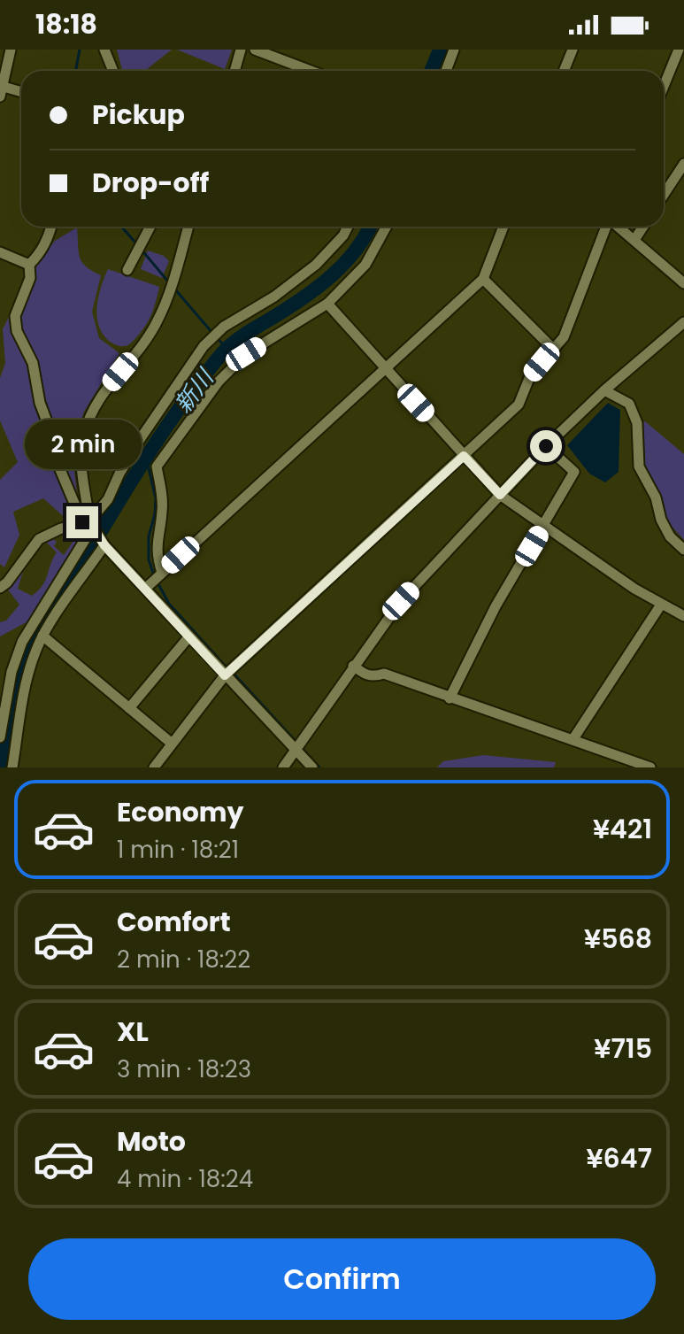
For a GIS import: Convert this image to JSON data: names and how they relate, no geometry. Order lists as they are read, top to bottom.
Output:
{
  "water": ["新川"],
  "page": {
    "status": "18:18",
    "banner": ["Pickup", "Drop-off"],
    "bubble": "2 min",
    "list": [
      {
        "name": "Economy",
        "note": "1 min · 18:21",
        "value": "¥421"
      },
      {
        "name": "Comfort",
        "note": "2 min · 18:22",
        "value": "¥568"
      },
      {
        "name": "XL",
        "note": "3 min · 18:23",
        "value": "¥715"
      },
      {
        "name": "Moto",
        "note": "4 min · 18:24",
        "value": "¥647"
      }
    ],
    "buttons": "Confirm"
  }
}
